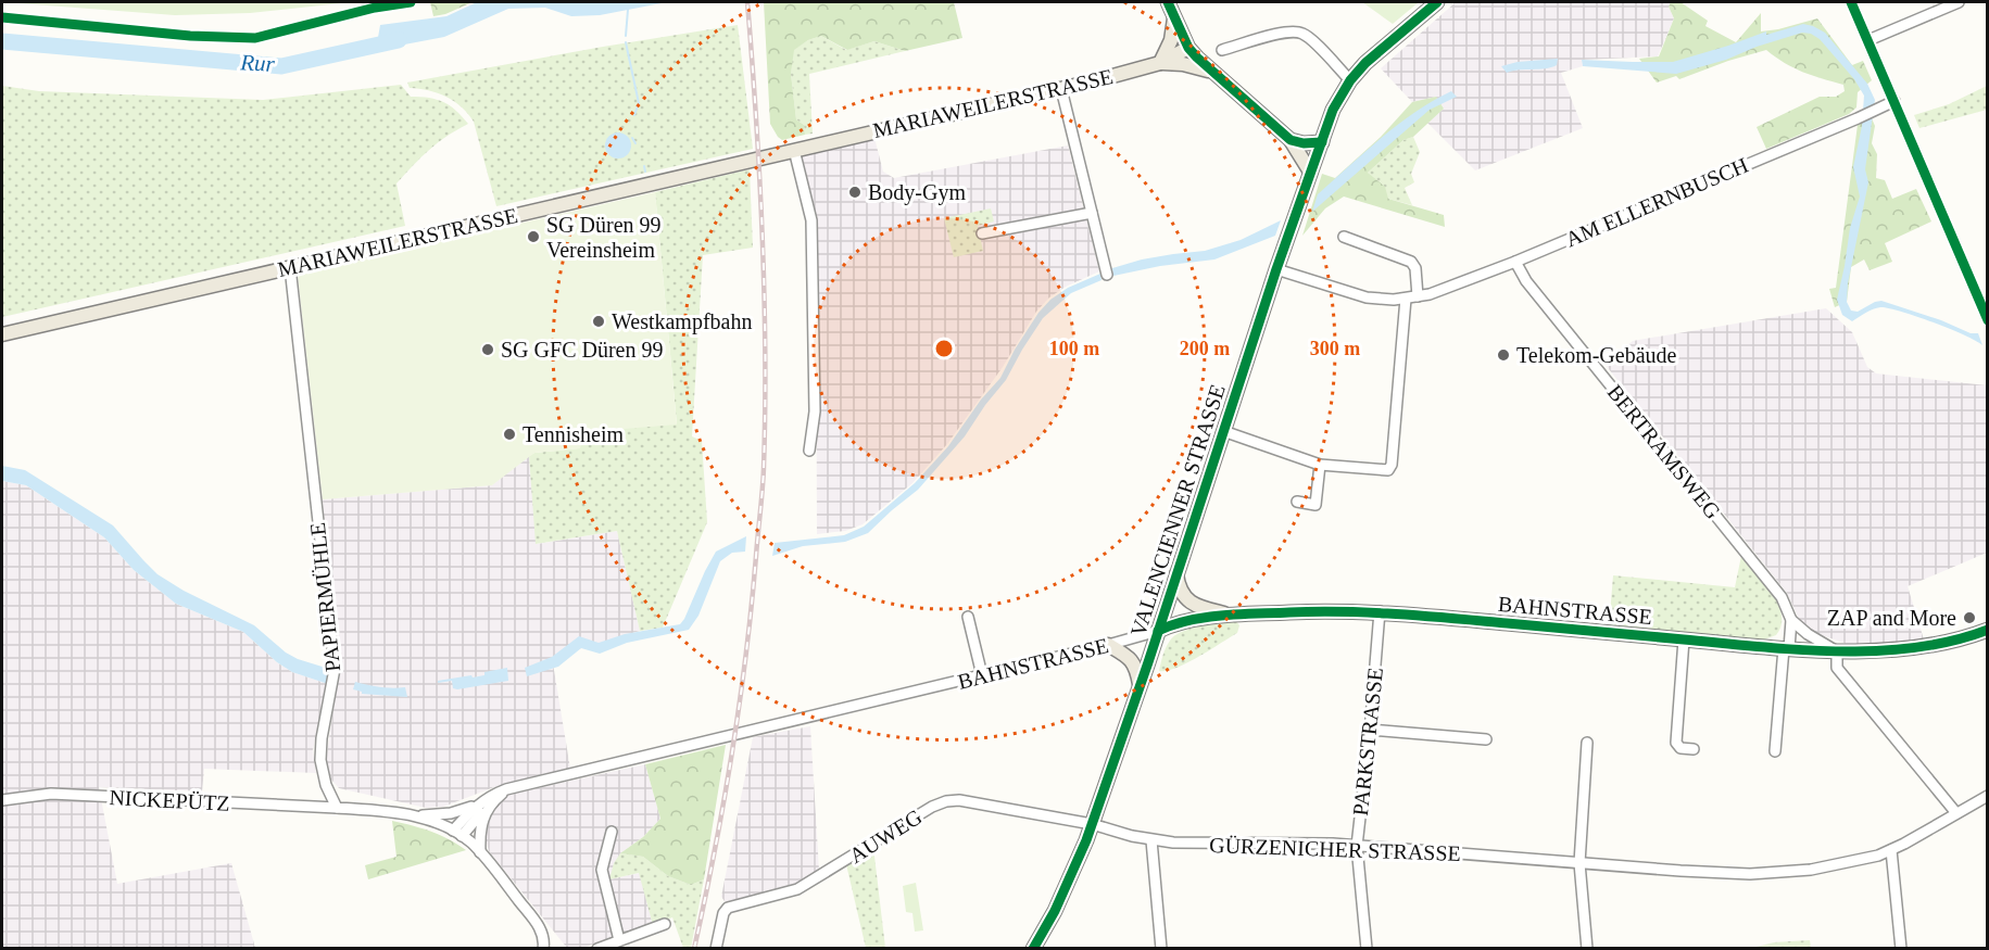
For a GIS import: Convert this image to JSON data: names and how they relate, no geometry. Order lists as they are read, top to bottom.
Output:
{
  "streets": {
    "main road": ["MARIAWEILERSTRASSE", "VALENCIENNER STRASSE", "BAHNSTRASSE"],
    "street": [
      "AM ELLERNBUSCH",
      "BERTRAMSWEG",
      "PAPIERMÜHLE",
      "PARKSTRASSE",
      "NICKEPÜTZ",
      "AUWEG",
      "GÜRZENICHER STRASSE"
    ]
  },
  "crossings": [
    ["MARIAWEILERSTRASSE", "PAPIERMÜHLE"],
    ["AM ELLERNBUSCH", "BERTRAMSWEG"],
    ["AM ELLERNBUSCH", "VALENCIENNER STRASSE"],
    ["VALENCIENNER STRASSE", "BAHNSTRASSE"],
    ["VALENCIENNER STRASSE", "AUWEG"],
    ["VALENCIENNER STRASSE", "GÜRZENICHER STRASSE"],
    ["PAPIERMÜHLE", "NICKEPÜTZ"],
    ["BAHNSTRASSE", "PARKSTRASSE"],
    ["PARKSTRASSE", "GÜRZENICHER STRASSE"],
    ["AUWEG", "GÜRZENICHER STRASSE"]
  ],
  "water": ["Rur"],
  "places": [
    "Body-Gym",
    "SG Düren 99 Vereinsheim",
    "Westkampfbahn",
    "SG GFC Düren 99",
    "Telekom-Gebäude",
    "Tennisheim",
    "ZAP and More"
  ],
  "rings": ["100 m", "200 m", "300 m"]
}
